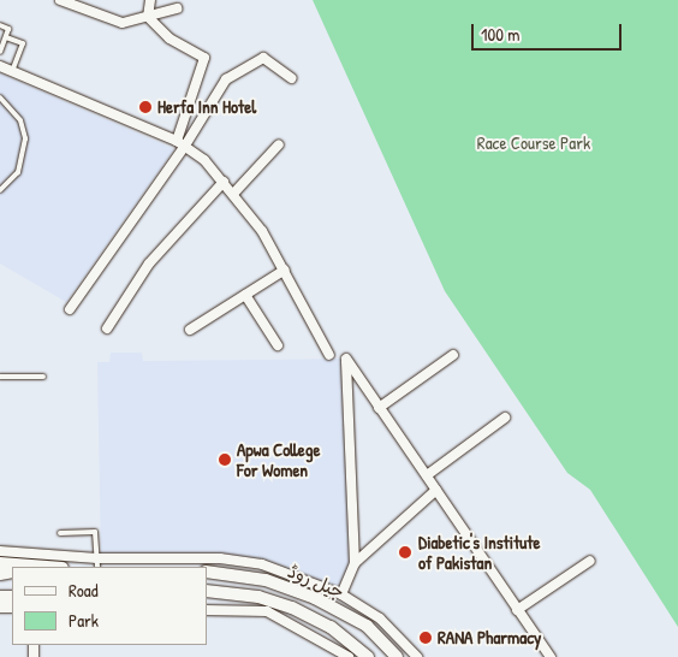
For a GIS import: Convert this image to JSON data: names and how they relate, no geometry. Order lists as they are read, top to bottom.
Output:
{
  "streets": {
    "main road": ["جیل روڈ"]
  },
  "parks": ["Race Course Park"],
  "places": [
    "Herfa Inn Hotel",
    "Apwa College For Women",
    "Diabetic's Institute of Pakistan",
    "RANA Pharmacy"
  ],
  "legend": ["Road", "Park"],
  "scale_bar": "100 m"
}
